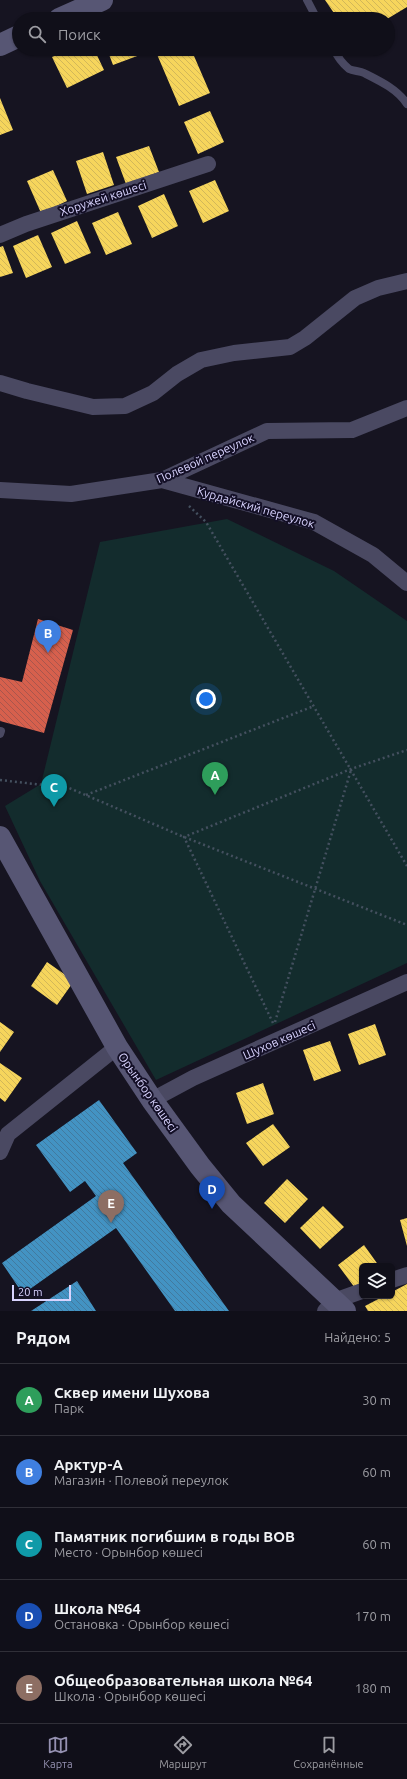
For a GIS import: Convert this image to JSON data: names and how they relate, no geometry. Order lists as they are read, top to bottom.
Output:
{
  "streets": {
    "main road": ["Орынбор көшесі"],
    "street": [
      "Хоружей көшесі",
      "Полевой переулок",
      "Курдайский переулок",
      "Шухов көшесі"
    ]
  },
  "crossings": [
    ["Полевой переулок", "Курдайский переулок"],
    ["Шухов көшесі", "Орынбор көшесі"]
  ],
  "scale_bar": "20 m",
  "page": {
    "search": "Поиск",
    "pins": [
      "B",
      "A",
      "C",
      "D",
      "E"
    ],
    "scale": "20 m",
    "heading": ["Рядом", "Найдено: 5"],
    "list": [
      {
        "mark": "A",
        "name": "Сквер имени Шухова",
        "note": "Парк",
        "value": "30 m"
      },
      {
        "mark": "B",
        "name": "Арктур-А",
        "note": "Магазин · Полевой переулок",
        "value": "60 m"
      },
      {
        "mark": "C",
        "name": "Памятник погибшим в годы ВОВ",
        "note": "Место · Орынбор көшесі",
        "value": "60 m"
      },
      {
        "mark": "D",
        "name": "Школа №64",
        "note": "Остановка · Орынбор көшесі",
        "value": "170 m"
      },
      {
        "mark": "E",
        "name": "Общеобразовательная школа №64",
        "note": "Школа · Орынбор көшесі",
        "value": "180 m"
      }
    ],
    "nav": ["Карта", "Маршрут", "Сохранённые"]
  }
}
